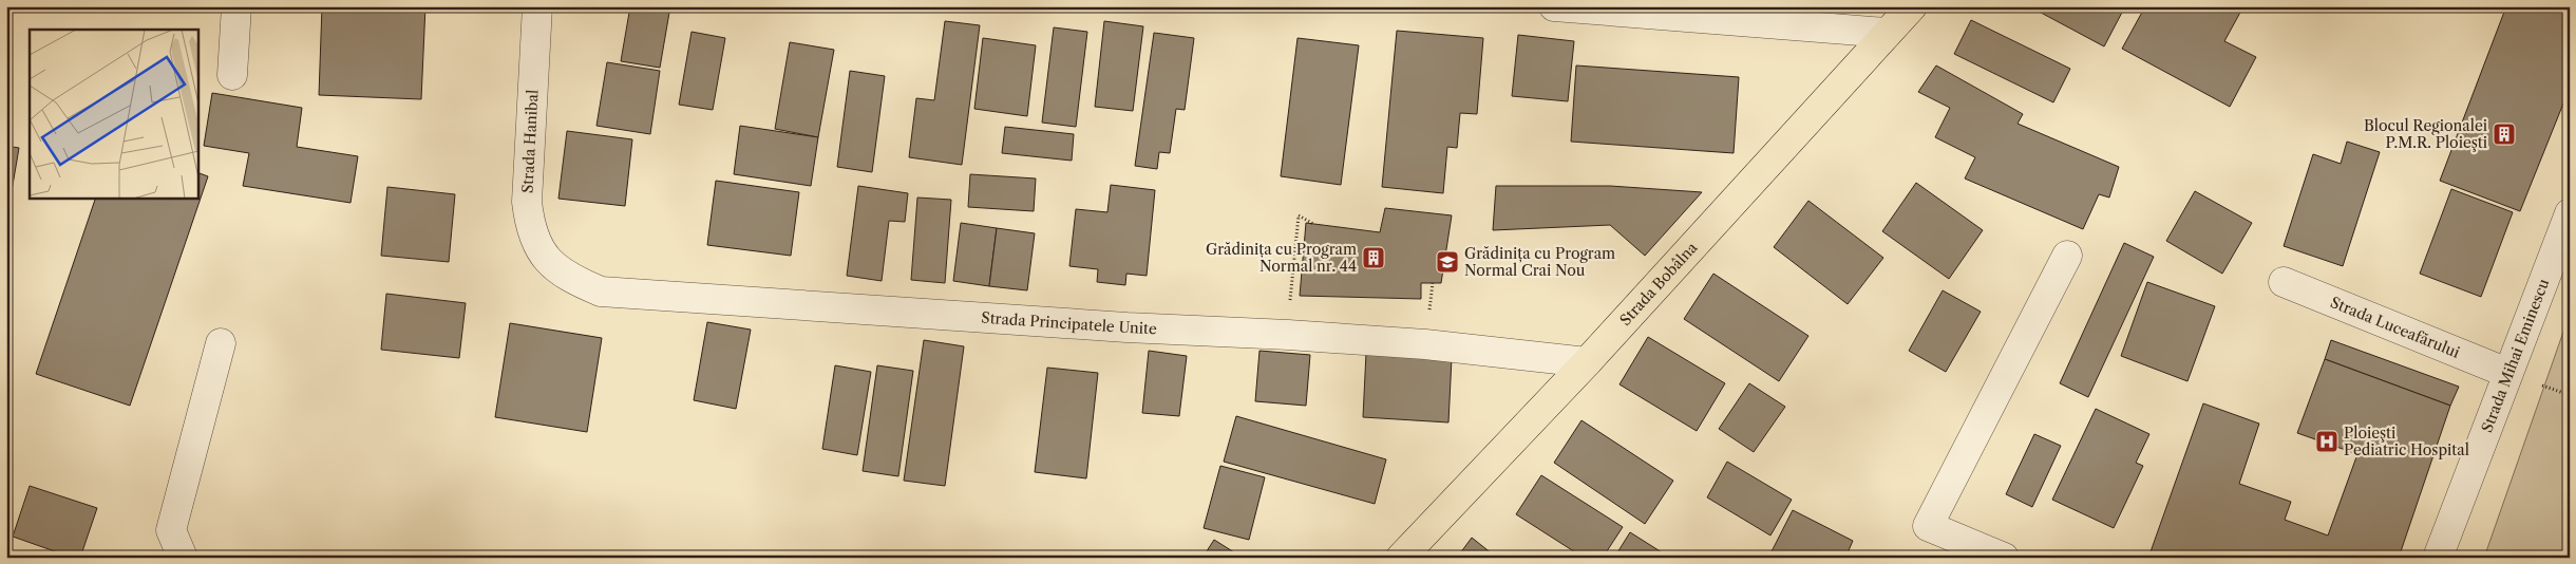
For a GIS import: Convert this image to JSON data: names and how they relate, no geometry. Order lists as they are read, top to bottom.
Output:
{
  "streets": {
    "main road": ["Strada Bobâlna"],
    "street": [
      "Strada Hanibal",
      "Strada Principatele Unite",
      "Strada Luceafărului",
      "Strada Mihai Eminescu"
    ]
  },
  "crossings": [
    ["Strada Hanibal", "Strada Principatele Unite"],
    ["Strada Bobâlna", "Strada Principatele Unite"],
    ["Strada Luceafărului", "Strada Mihai Eminescu"]
  ],
  "places": {
    "building": ["Blocul Regionalei P.M.R. Ploieşti", "Grădinița cu Program Normal nr. 44"],
    "school or university": ["Grădinița cu Program Normal Crai Nou"],
    "hospital": ["Ploieşti Pediatric Hospital"]
  }
}
